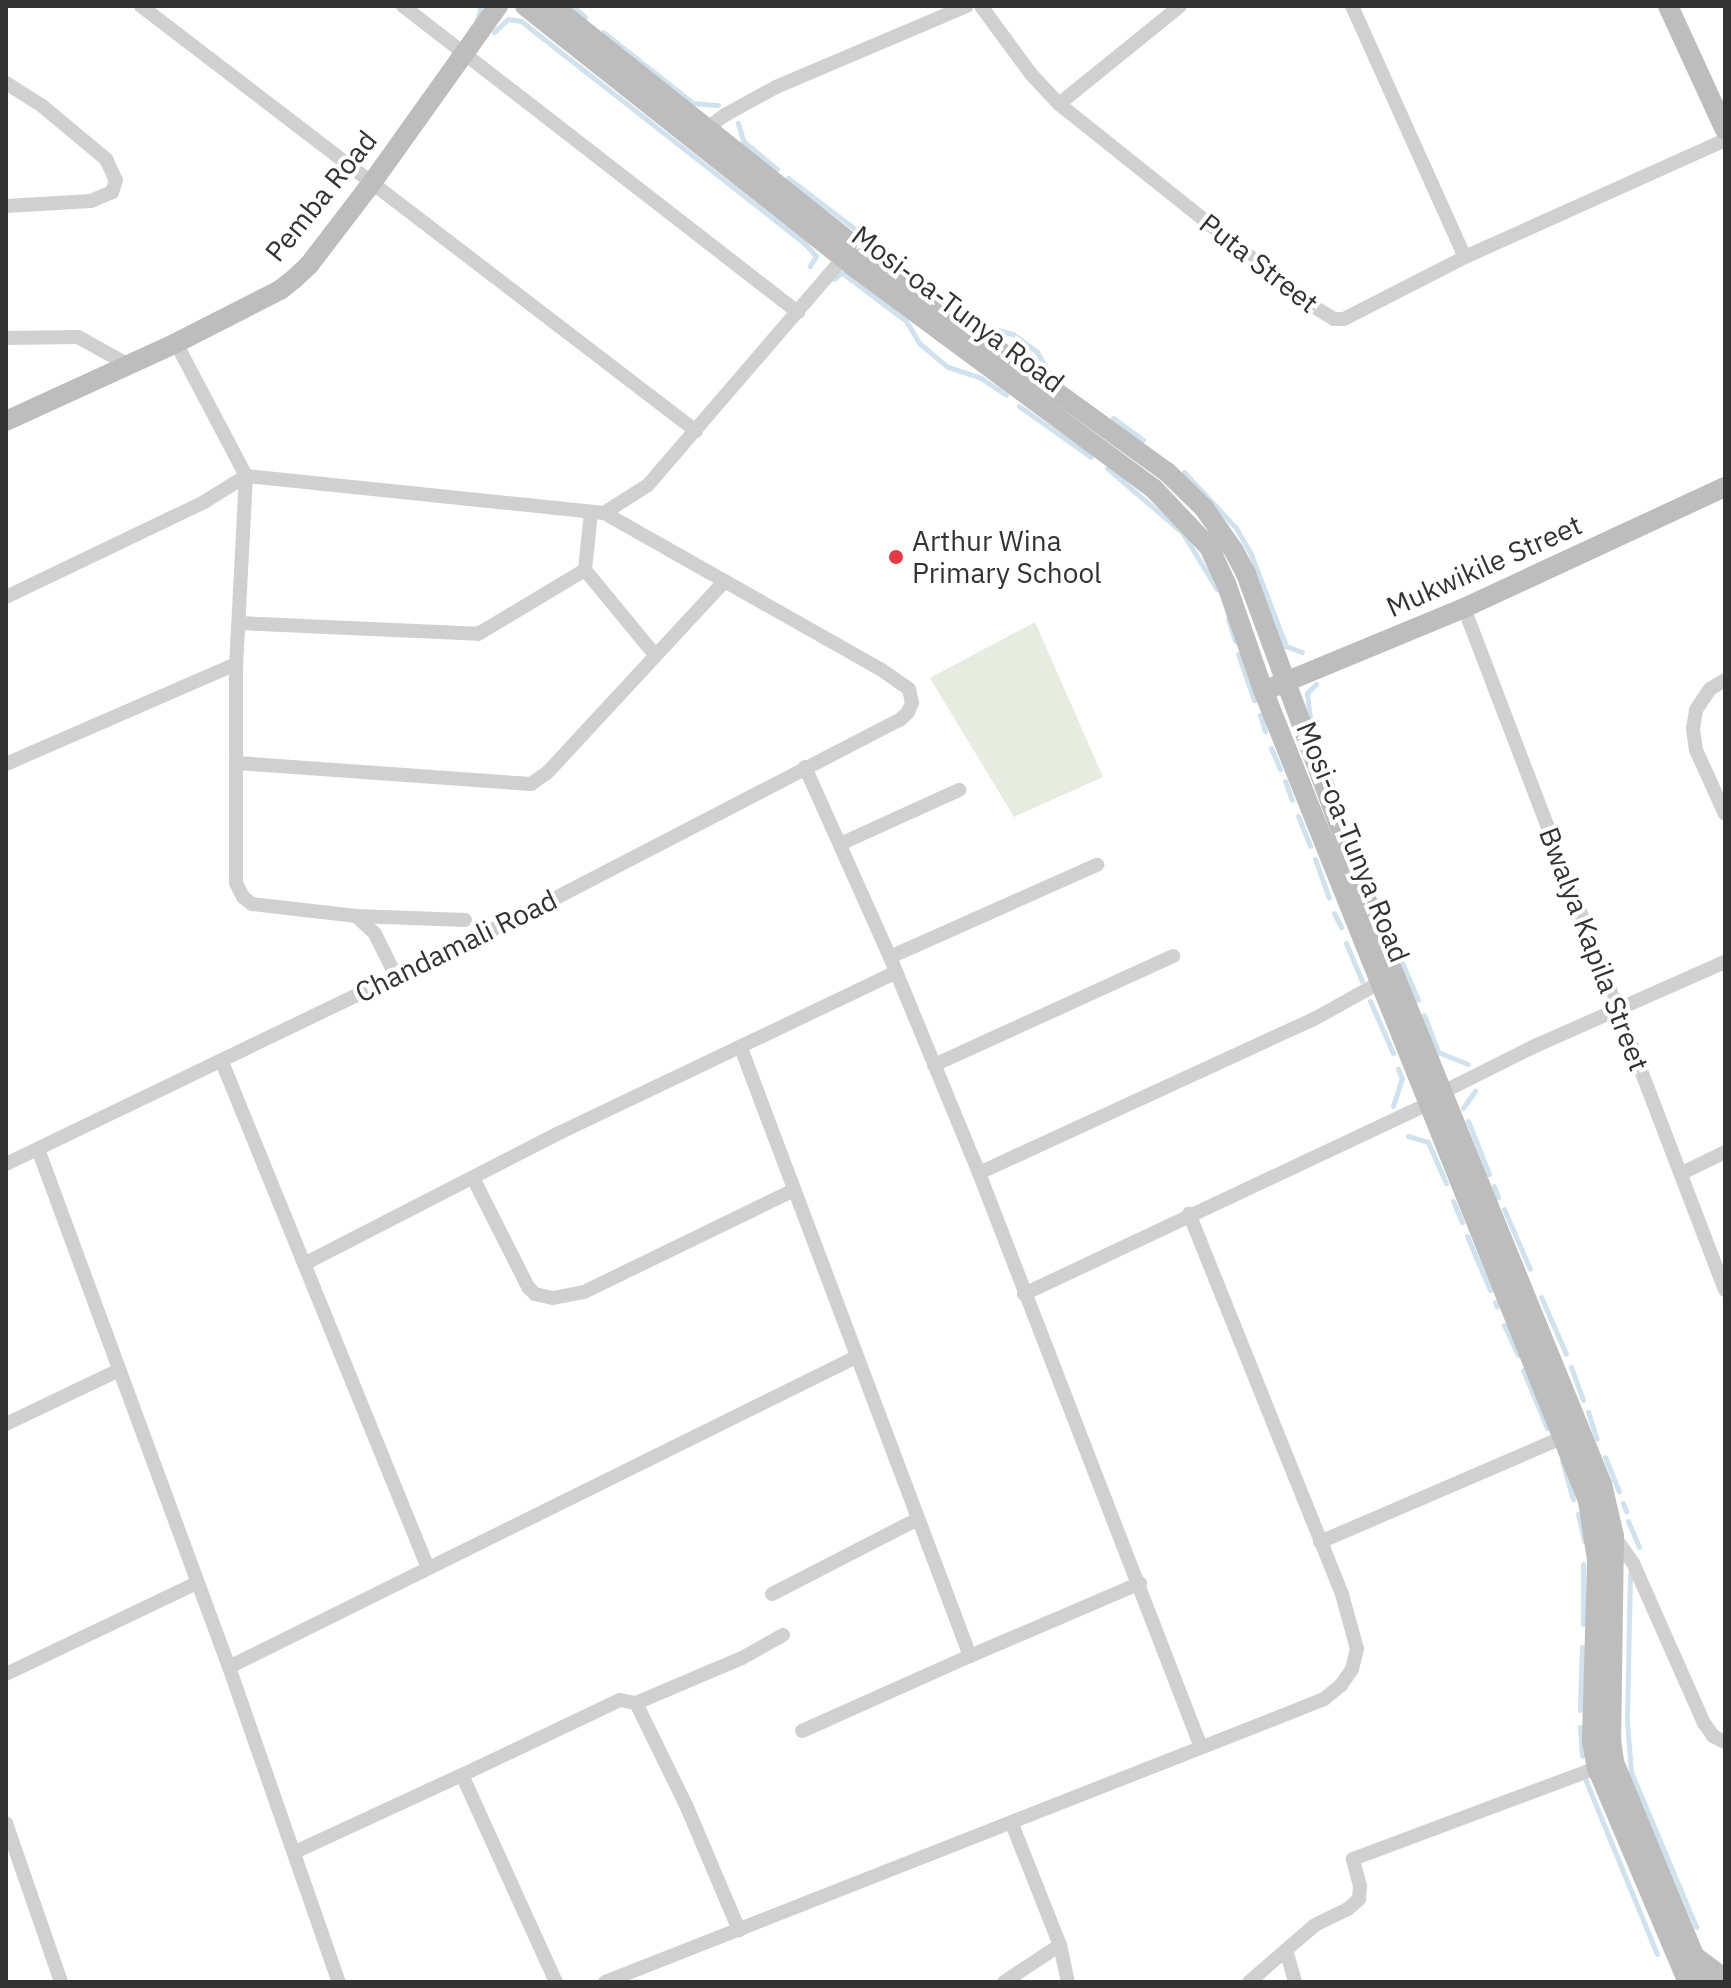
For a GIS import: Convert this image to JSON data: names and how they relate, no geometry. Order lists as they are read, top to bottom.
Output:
{
  "streets": {
    "main road": ["Pemba Road", "Mosi-oa-Tunya Road", "Mukwikile Street"],
    "street": ["Puta Street", "Chandamali Road", "Bwalya Kapila Street"]
  },
  "crossings": [
    ["Mosi-oa-Tunya Road", "Mukwikile Street"],
    ["Mukwikile Street", "Bwalya Kapila Street"]
  ],
  "places": ["Arthur Wina Primary School"]
}
